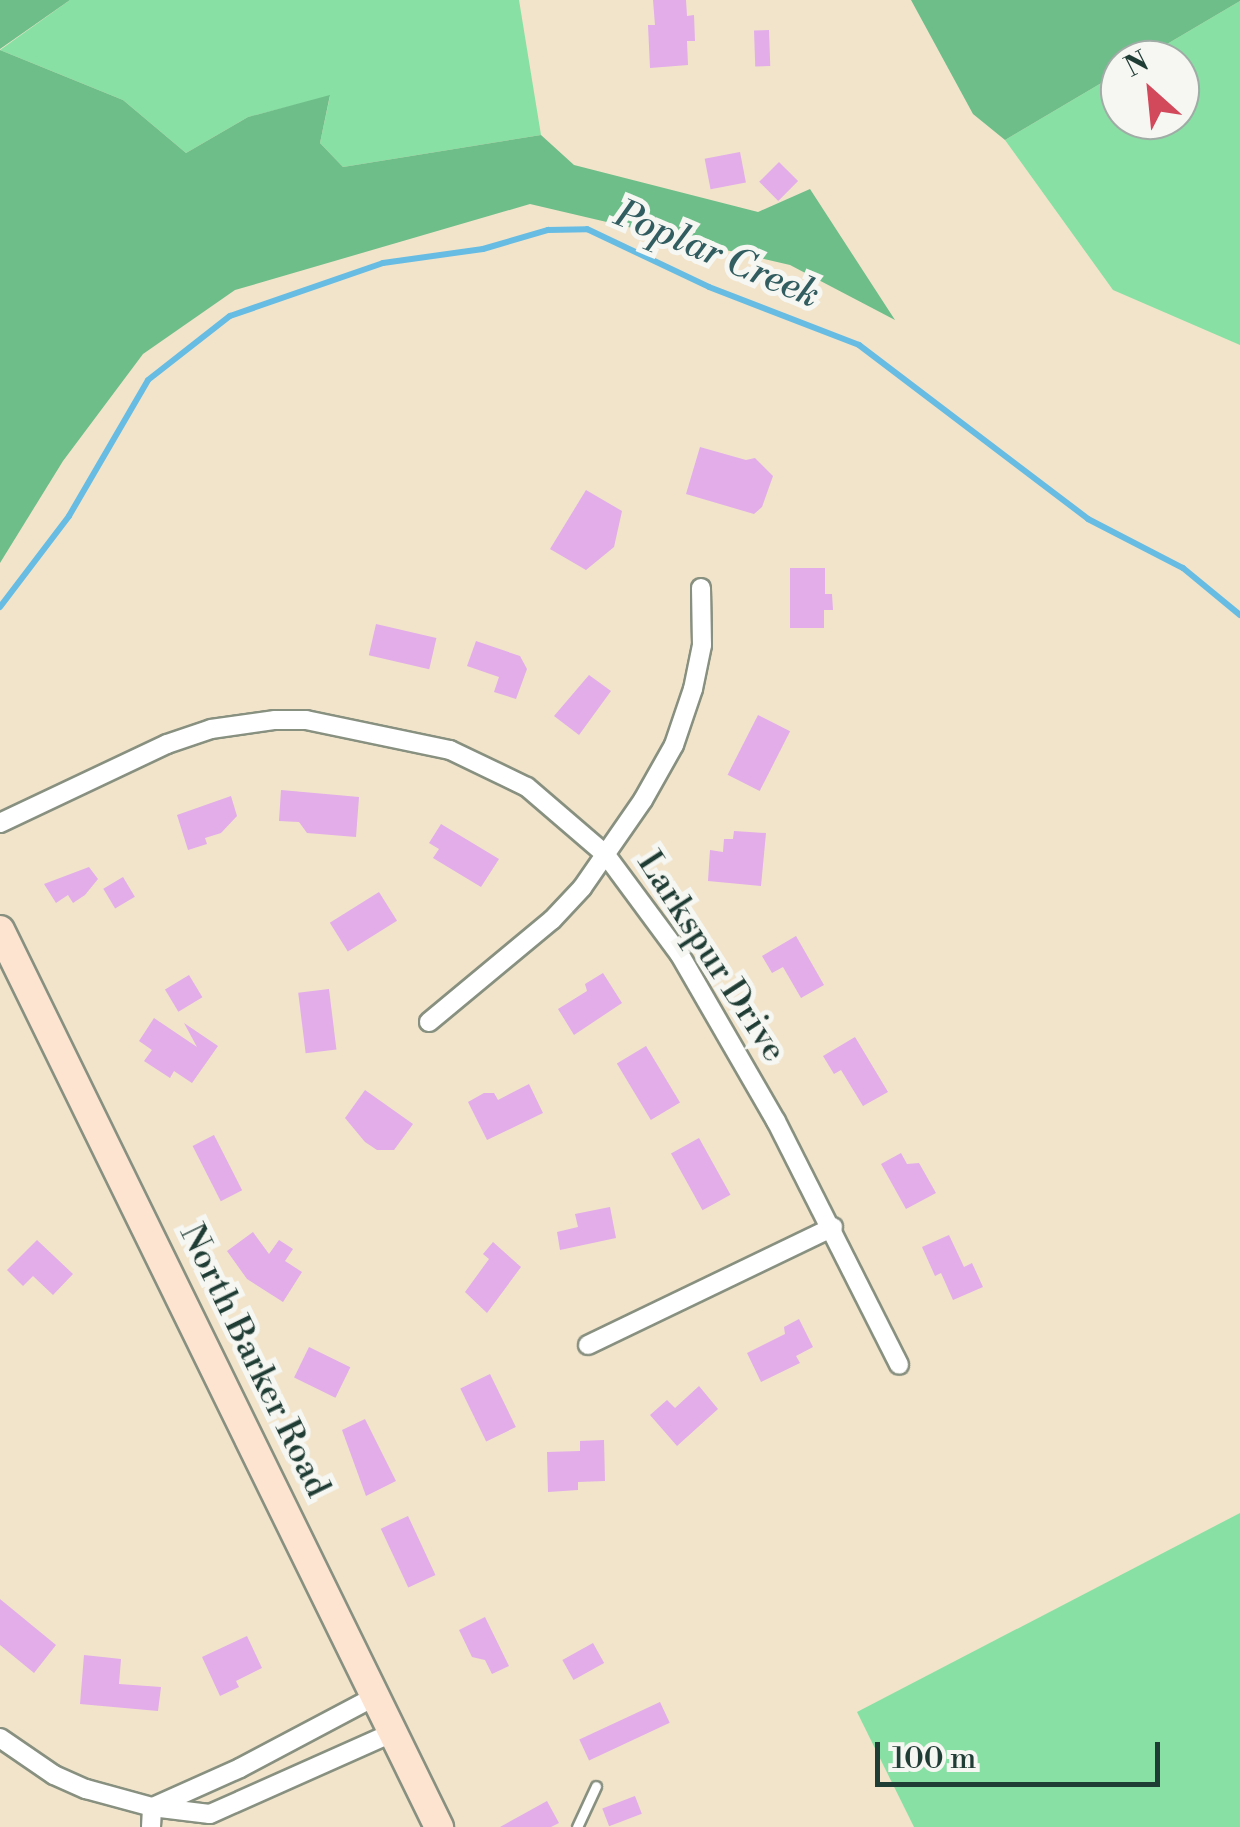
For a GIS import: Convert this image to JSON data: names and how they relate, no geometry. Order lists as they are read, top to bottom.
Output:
{
  "streets": {
    "main road": ["North Barker Road"],
    "street": ["Larkspur Drive"]
  },
  "water": ["Poplar Creek"],
  "scale_bar": "100 m",
  "north": "top left"
}
